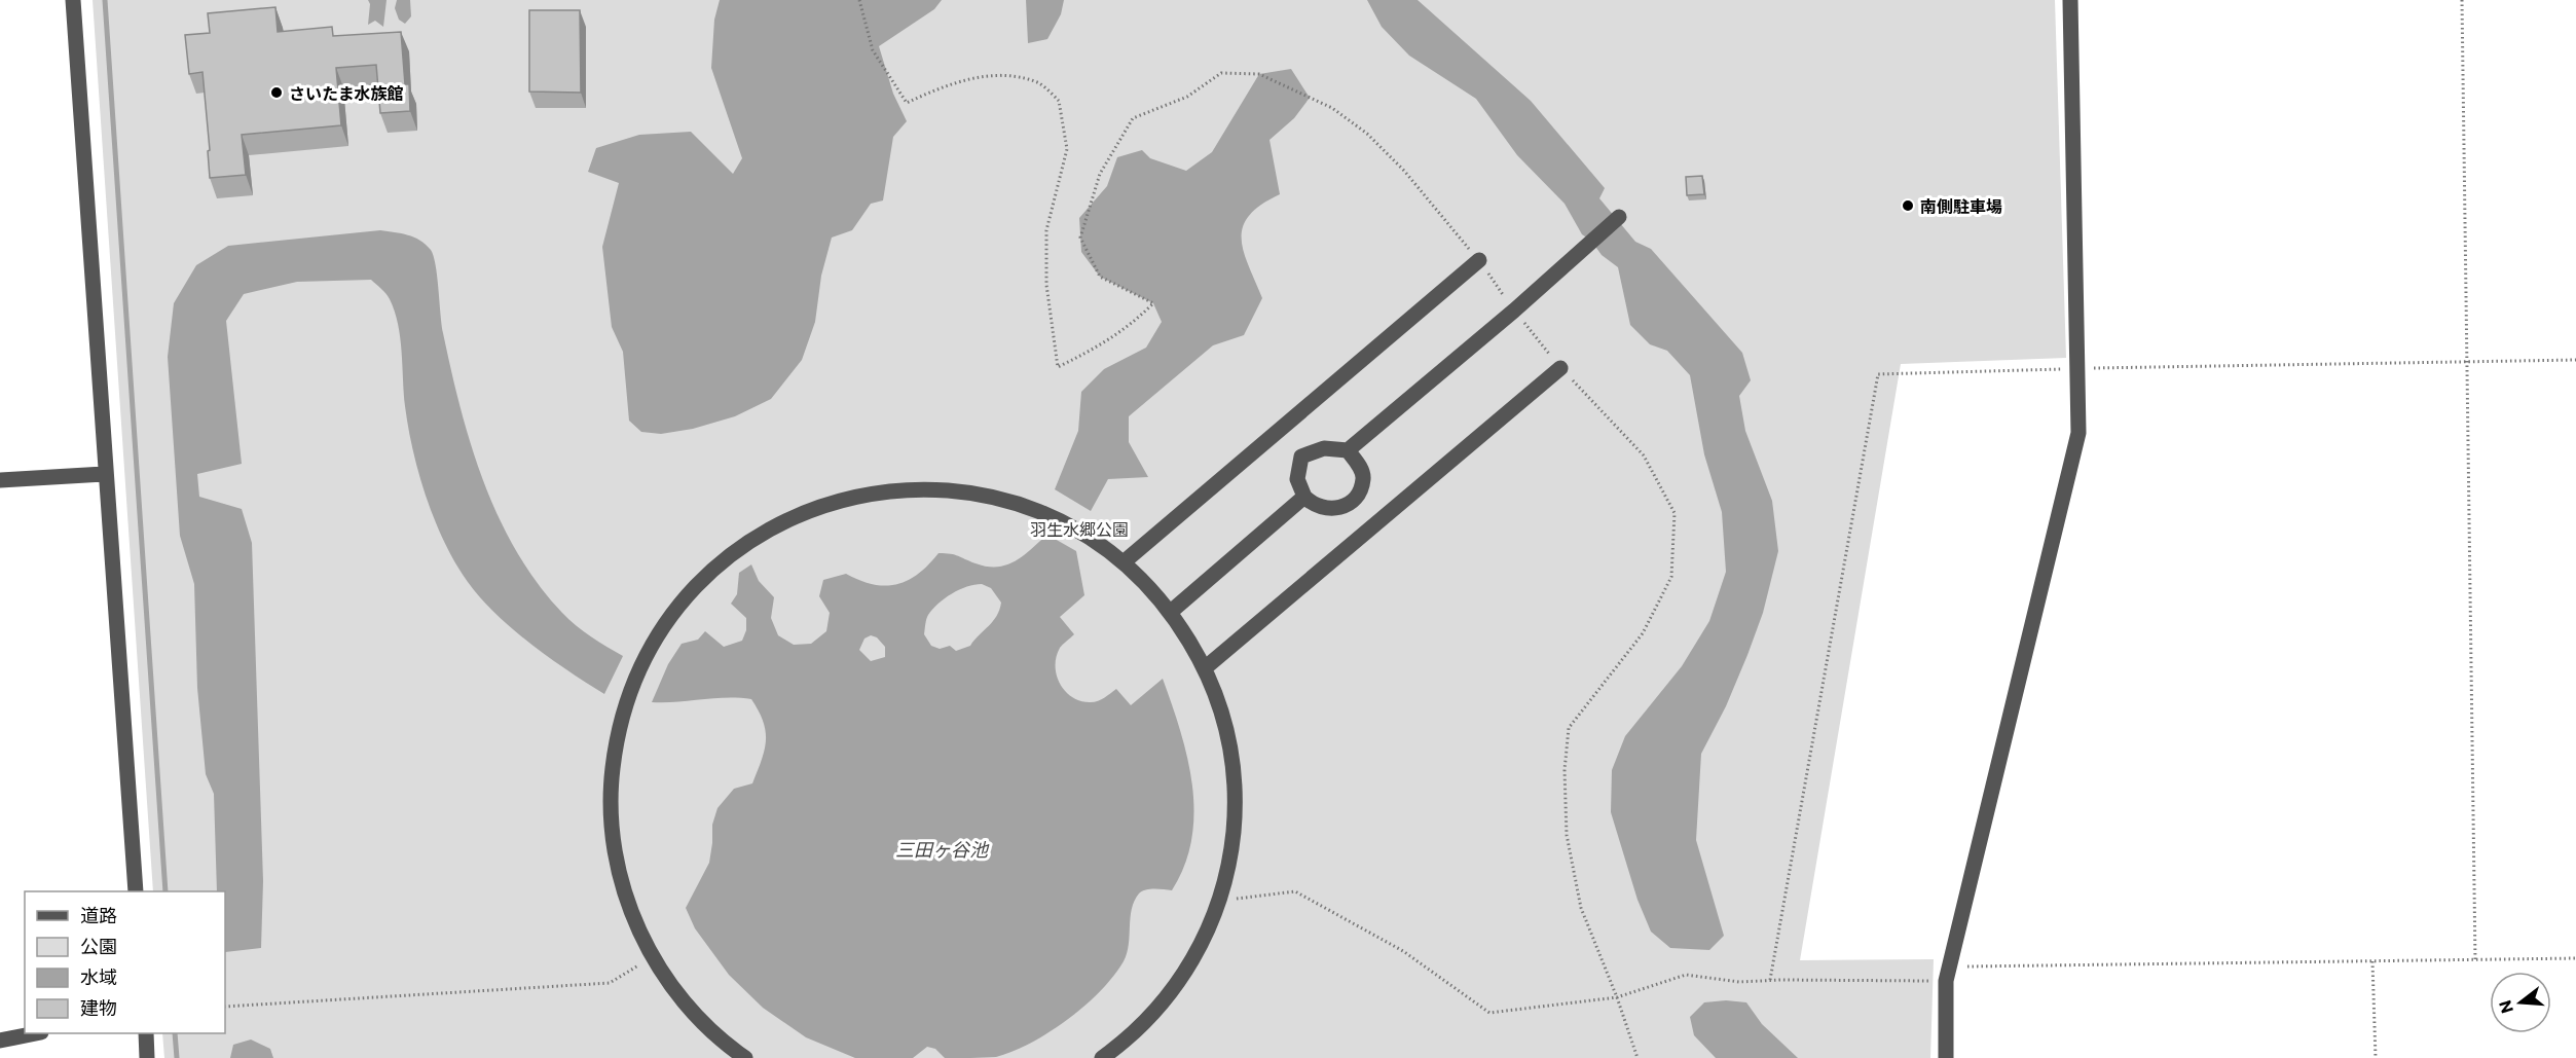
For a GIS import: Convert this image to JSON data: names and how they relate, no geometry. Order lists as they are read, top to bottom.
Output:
{
  "water": ["三田ヶ谷池"],
  "parks": ["羽生水郷公園"],
  "places": ["さいたま水族館", "南側駐車場"],
  "legend": [
    "道路",
    "公園",
    "水域",
    "建物"
  ],
  "north": "left"
}
